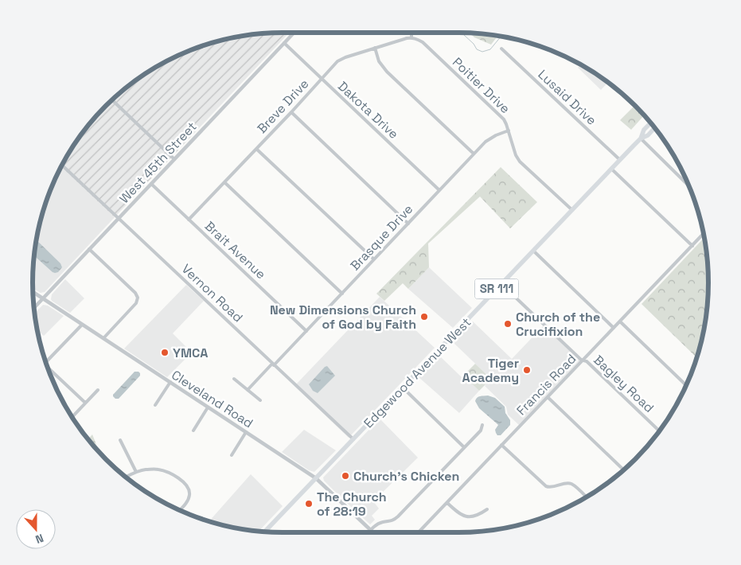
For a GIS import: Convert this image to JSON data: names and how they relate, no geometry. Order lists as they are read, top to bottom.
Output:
{
  "streets": {
    "main road": ["SR 111", "Edgewood Avenue West"],
    "street": [
      "Poitier Drive",
      "Lusaid Drive",
      "Breve Drive",
      "Dakota Drive",
      "West 45th Street",
      "Brasque Drive",
      "Brait Avenue",
      "Vernon Road",
      "Bagley Road",
      "Francis Road",
      "Cleveland Road"
    ]
  },
  "crossings": [
    ["Poitier Drive", "Breve Drive"],
    ["Poitier Drive", "Brasque Drive"],
    ["Poitier Drive", "Edgewood Avenue West"],
    ["Lusaid Drive", "Edgewood Avenue West"],
    ["Breve Drive", "Dakota Drive"],
    ["Breve Drive", "Brait Avenue"],
    ["Dakota Drive", "West 45th Street"],
    ["Dakota Drive", "Brasque Drive"],
    ["West 45th Street", "Brait Avenue"],
    ["West 45th Street", "Vernon Road"],
    ["West 45th Street", "Cleveland Road"],
    ["Brasque Drive", "Brait Avenue"],
    ["Brasque Drive", "Vernon Road"],
    ["Vernon Road", "Edgewood Avenue West"],
    ["Edgewood Avenue West", "Bagley Road"],
    ["Edgewood Avenue West", "Cleveland Road"],
    ["Bagley Road", "Francis Road"]
  ],
  "places": [
    "New Dimensions Church of God by Faith",
    "Church of the Crucifixion",
    "YMCA",
    "Tiger Academy",
    "Church's Chicken",
    "The Church of 28:19"
  ],
  "north": "bottom"
}
